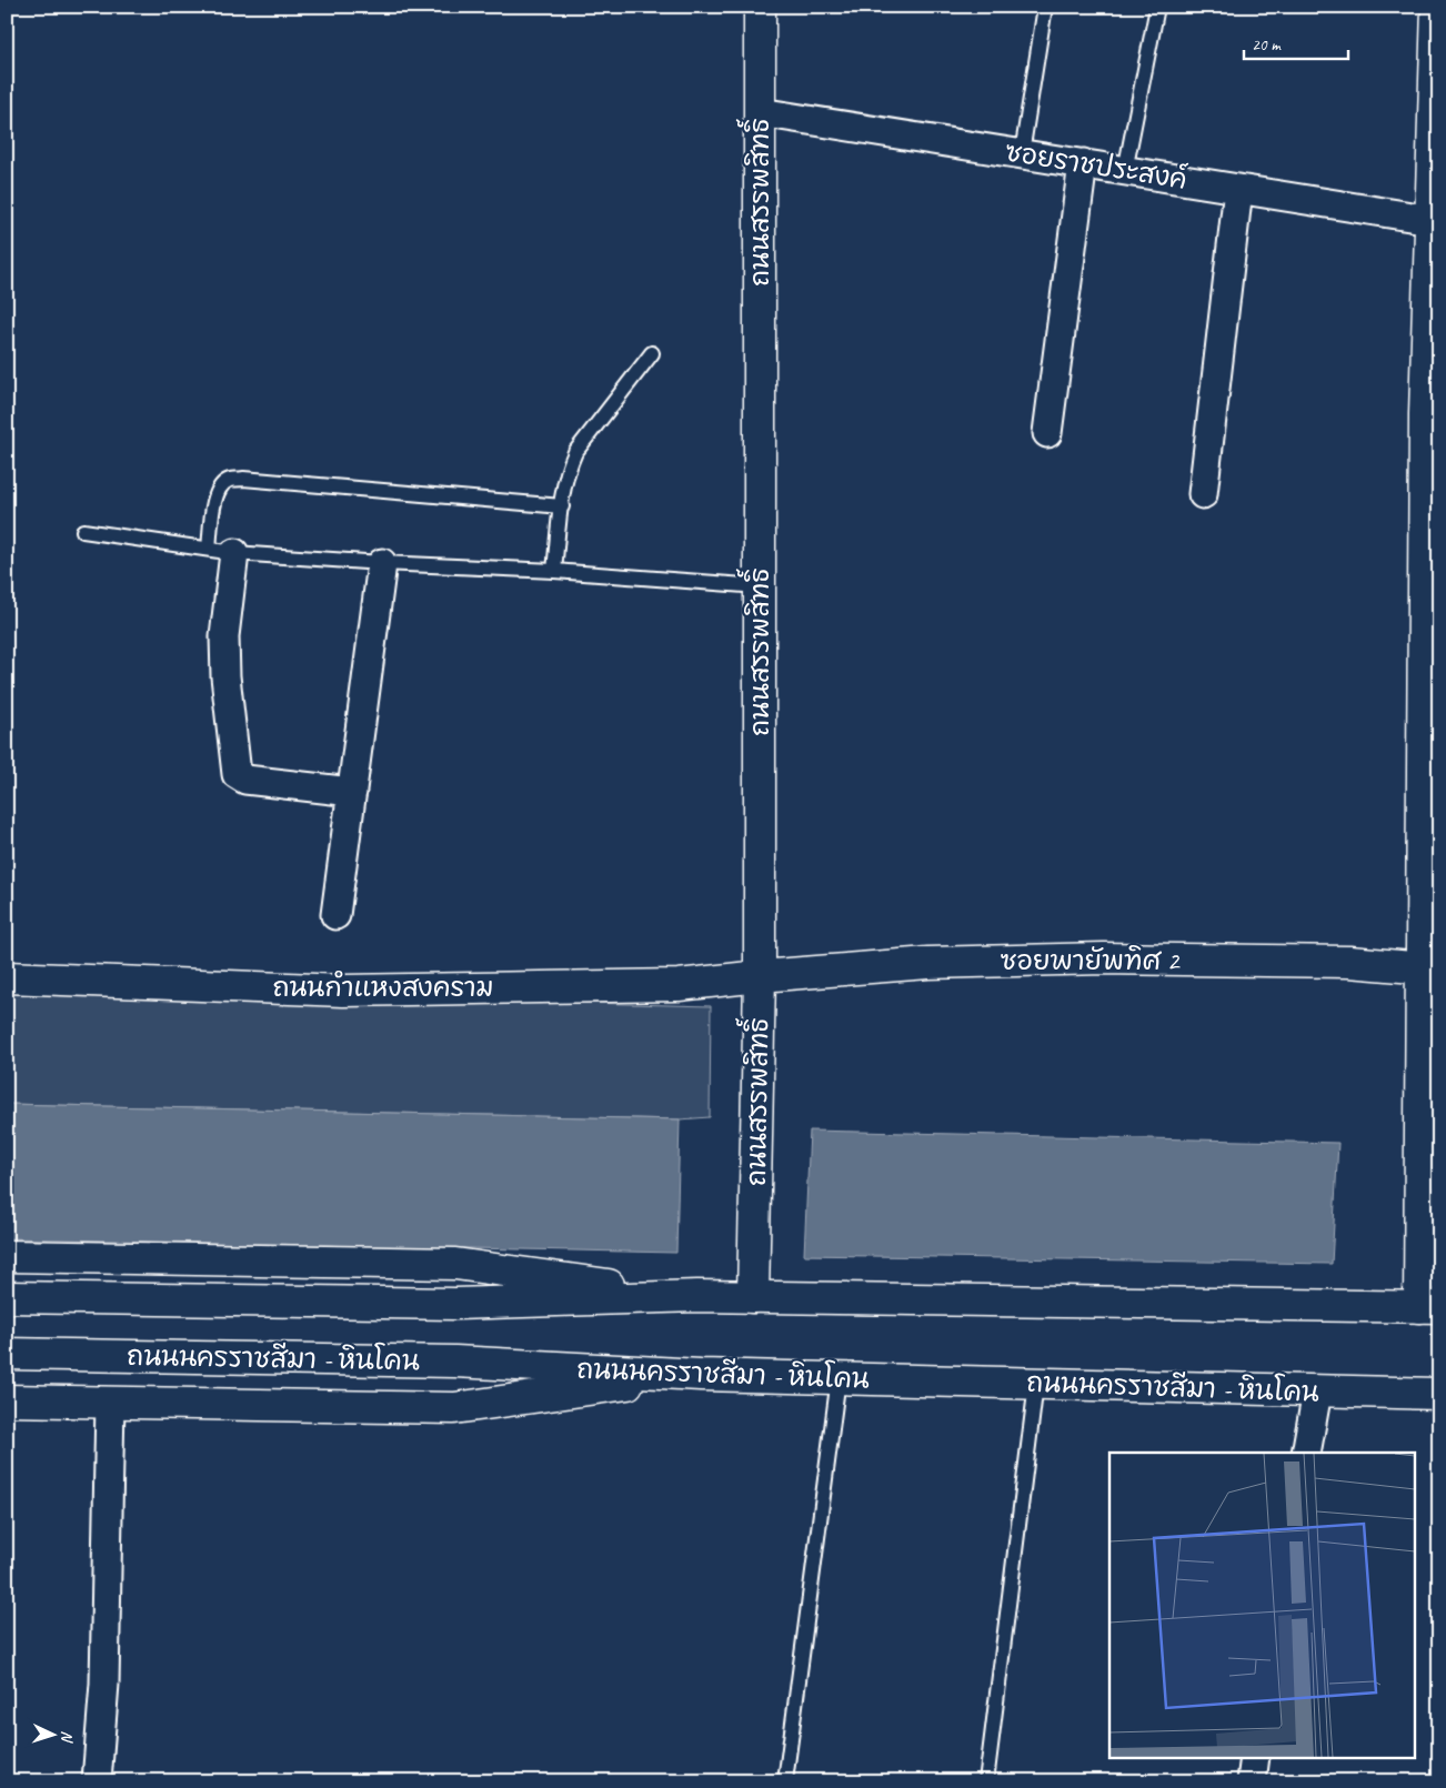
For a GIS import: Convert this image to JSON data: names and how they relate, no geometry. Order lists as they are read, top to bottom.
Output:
{
  "streets": {
    "main road": [
      "ถนนสรรพสิทธิ์",
      "ซอยพายัพทิศ 2",
      "ถนนกำแหงสงคราม",
      "ถนนนครราชสีมา - หินโคน"
    ],
    "street": ["ซอยราชประสงค์"]
  },
  "crossings": [
    ["ซอยราชประสงค์", "ถนนสรรพสิทธิ์"],
    ["ถนนสรรพสิทธิ์", "ซอยพายัพทิศ 2"],
    ["ถนนสรรพสิทธิ์", "ถนนกำแหงสงคราม"],
    ["ซอยพายัพทิศ 2", "ถนนกำแหงสงคราม"]
  ],
  "scale_bar": "20 m",
  "north": "right"
}
